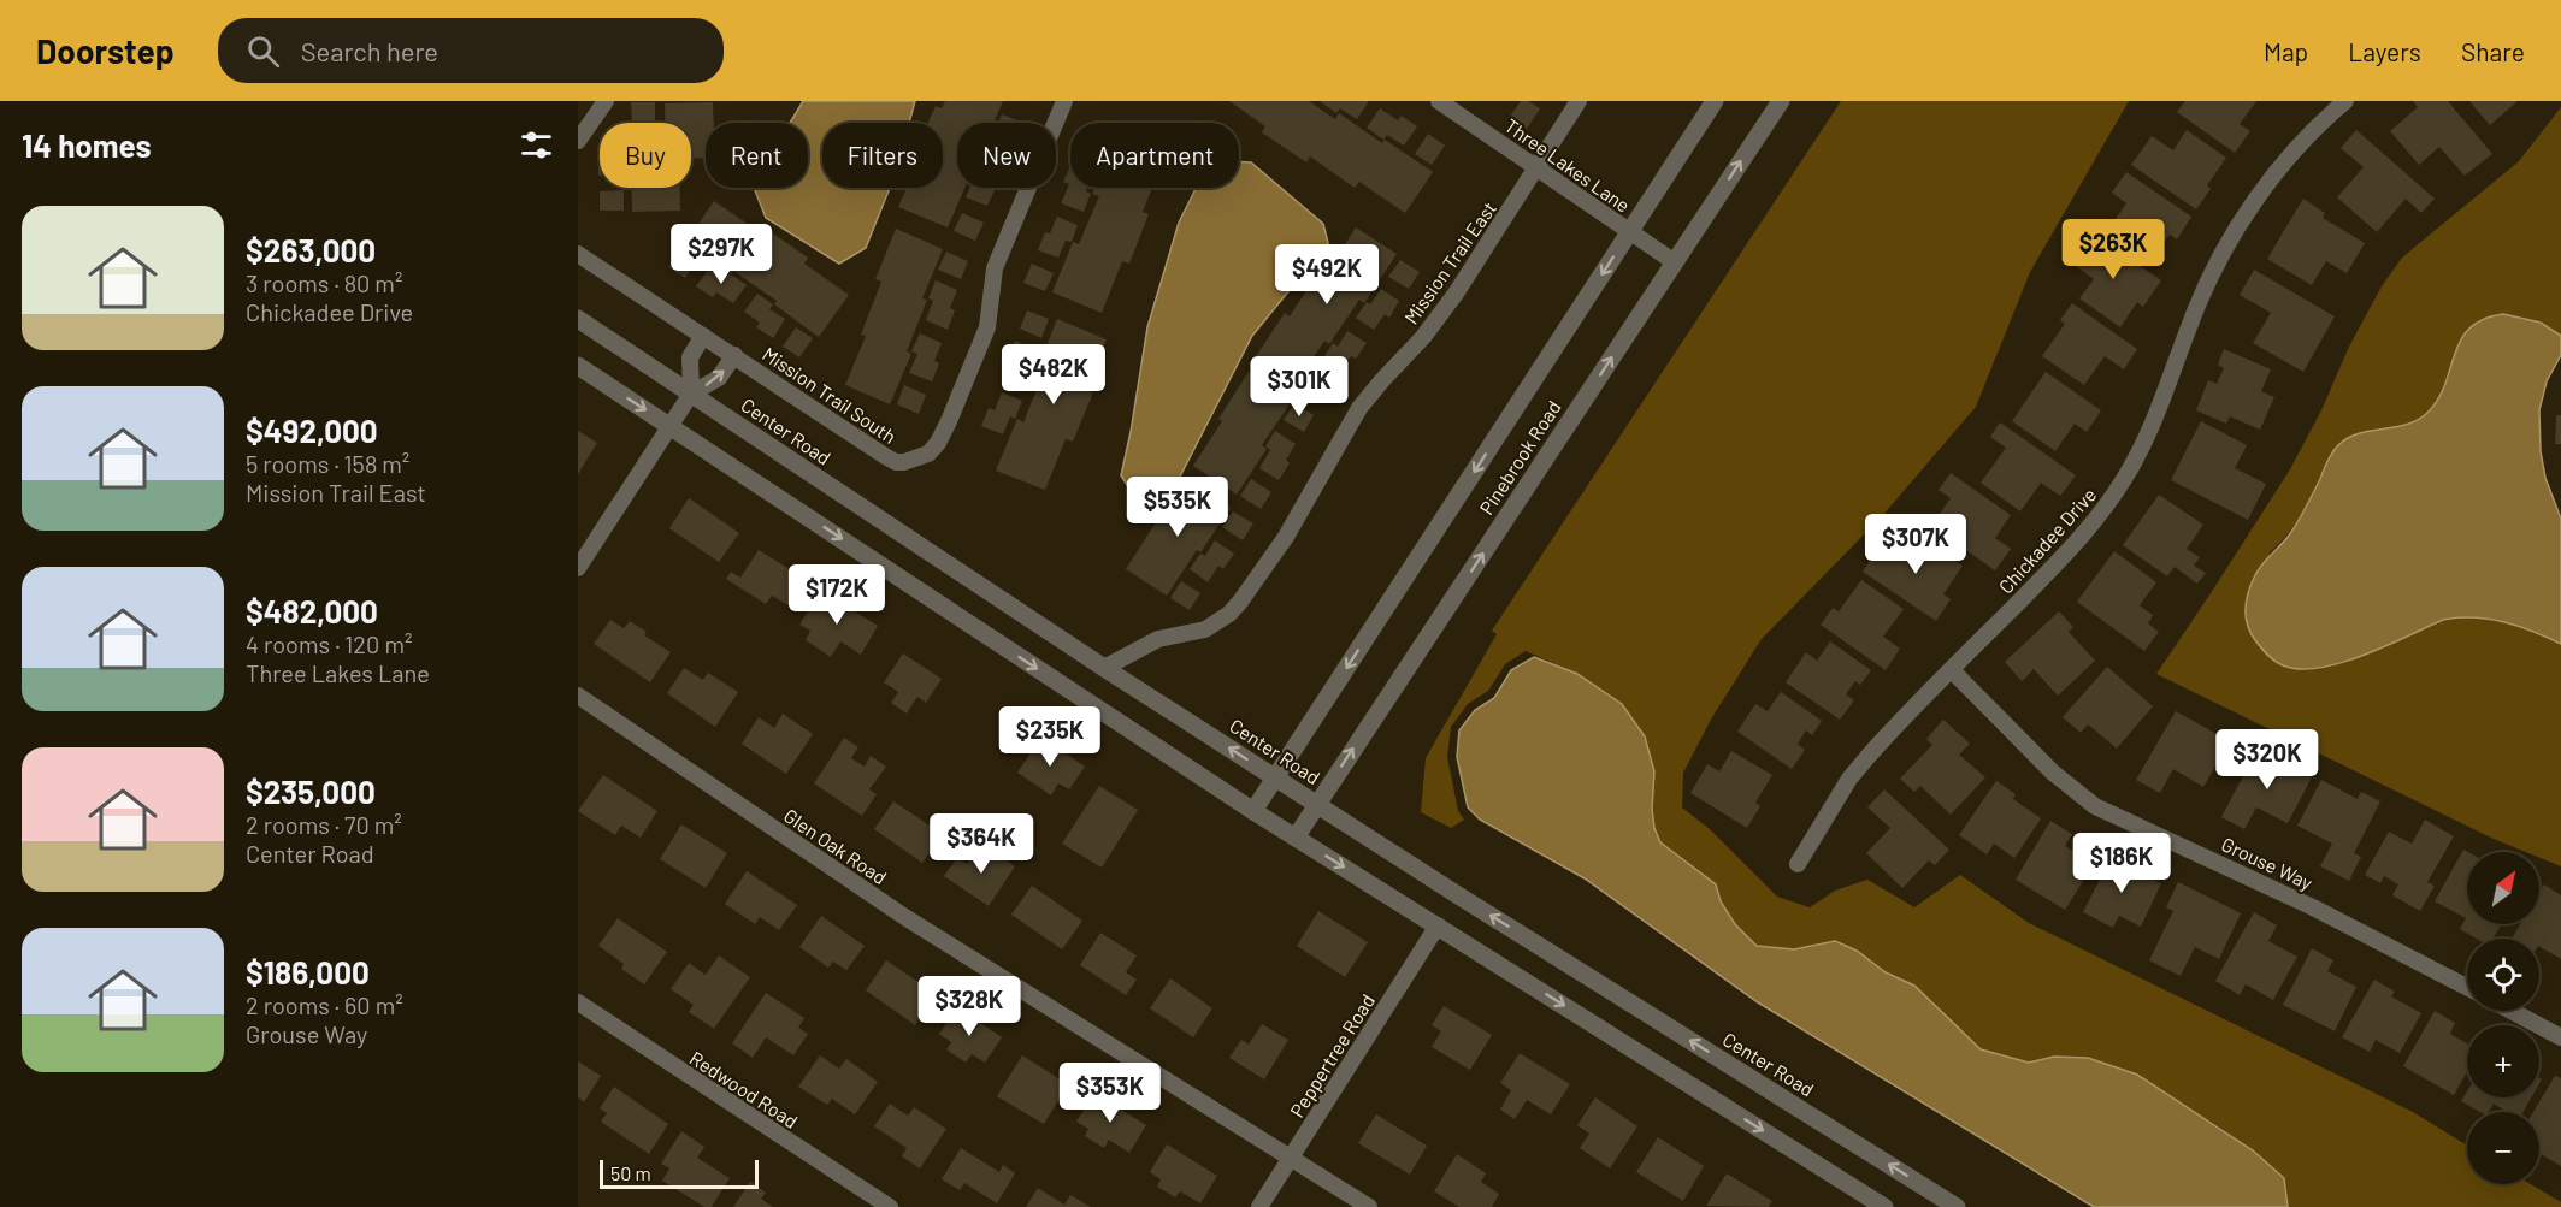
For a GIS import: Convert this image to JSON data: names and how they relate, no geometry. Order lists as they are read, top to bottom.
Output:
{
  "streets": {
    "street": [
      "Three Lakes Lane",
      "Mission Trail East",
      "Mission Trail South",
      "Center Road",
      "Pinebrook Road",
      "Chickadee Drive",
      "Glen Oak Road",
      "Grouse Way",
      "Peppertree Road",
      "Redwood Road"
    ]
  },
  "crossings": [
    ["Three Lakes Lane", "Mission Trail East"],
    ["Three Lakes Lane", "Pinebrook Road"],
    ["Mission Trail East", "Center Road"],
    ["Mission Trail South", "Center Road"],
    ["Center Road", "Pinebrook Road"],
    ["Chickadee Drive", "Grouse Way"],
    ["Glen Oak Road", "Peppertree Road"]
  ],
  "scale_bar": "50 m",
  "north": "top right",
  "page": {
    "header": "Doorstep",
    "search": "Search here",
    "nav": ["Map", "Layers", "Share"],
    "heading": "14 homes",
    "chip": [
      "Buy",
      "Rent",
      "Filters",
      "New",
      "Apartment"
    ],
    "list": [
      {
        "name": "$263,000",
        "note": "3 rooms · 80 m² · Chickadee Drive"
      },
      {
        "name": "$492,000",
        "note": "5 rooms · 158 m² · Mission Trail East"
      },
      {
        "name": "$482,000",
        "note": "4 rooms · 120 m² · Three Lakes Lane"
      },
      {
        "name": "$235,000",
        "note": "2 rooms · 70 m² · Center Road"
      },
      {
        "name": "$186,000",
        "note": "2 rooms · 60 m² · Grouse Way"
      }
    ],
    "price": [
      "$263K",
      "$297K",
      "$492K",
      "$482K",
      "$301K",
      "$535K",
      "$307K",
      "$172K",
      "$235K",
      "$320K",
      "$364K",
      "$186K",
      "$328K",
      "$353K"
    ],
    "map_buttons": ["+", "−"],
    "scale": "50 m"
  }
}
